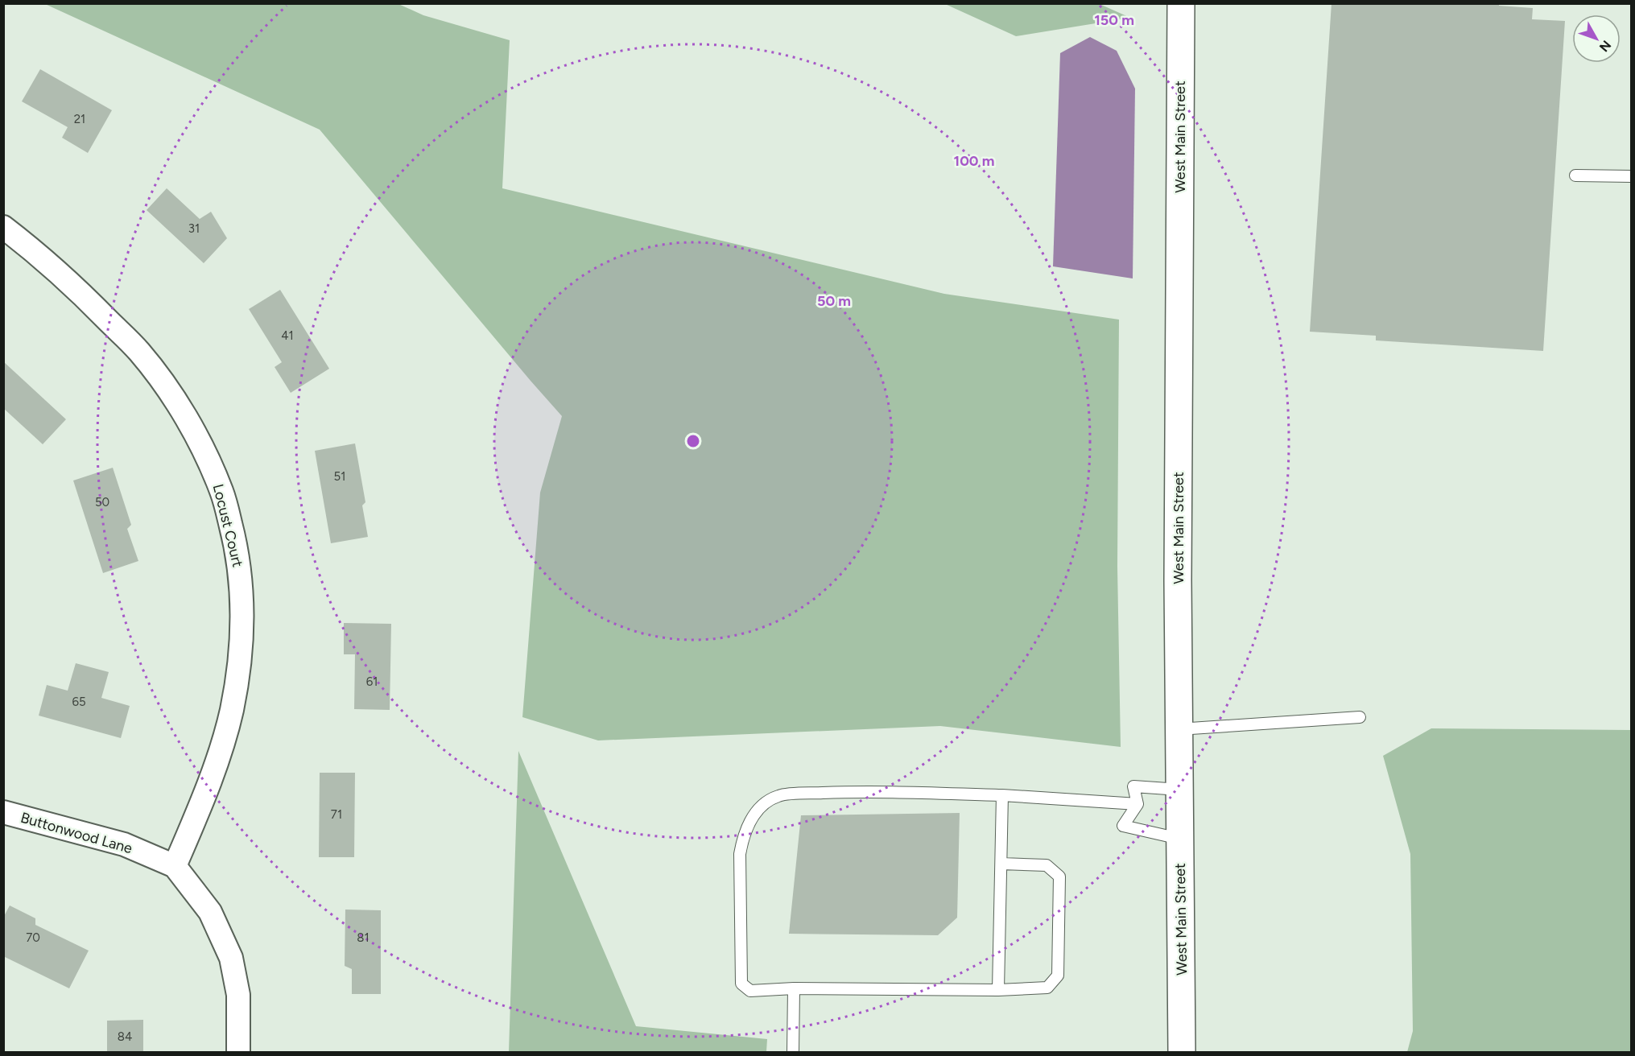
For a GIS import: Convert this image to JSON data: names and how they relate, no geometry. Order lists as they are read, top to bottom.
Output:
{
  "streets": {
    "main road": ["West Main Street"],
    "street": ["Locust Court", "Buttonwood Lane"]
  },
  "crossings": [
    ["Locust Court", "Buttonwood Lane"]
  ],
  "house_numbers": [
    "21",
    "31",
    "41",
    "51",
    "50",
    "61",
    "65",
    "71",
    "70",
    "81",
    "84"
  ],
  "north": "bottom right",
  "rings": ["150 m", "100 m", "50 m"]
}
